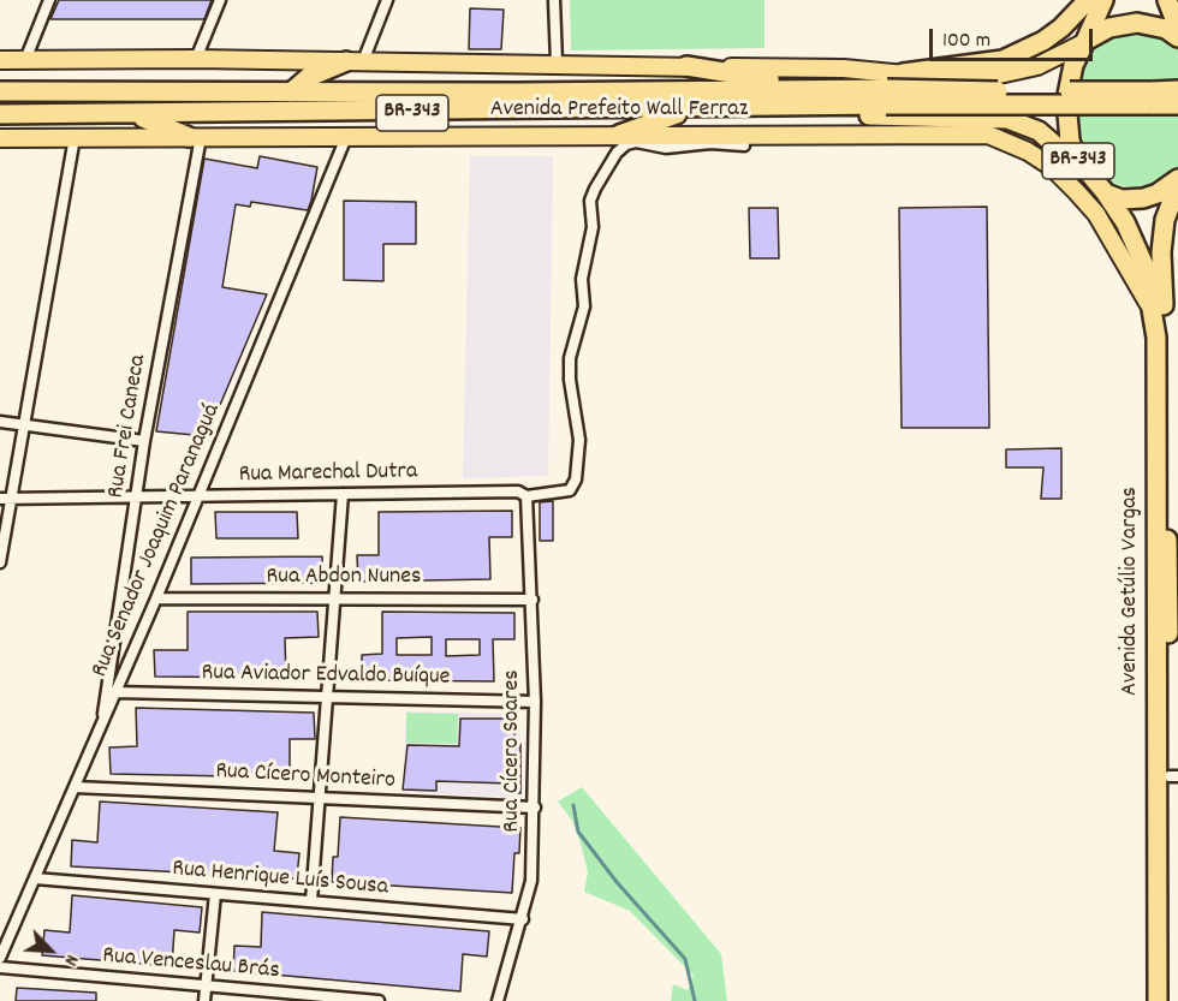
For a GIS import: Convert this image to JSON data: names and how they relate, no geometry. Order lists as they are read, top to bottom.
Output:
{
  "streets": {
    "highway": ["Avenida Prefeito Wall Ferraz", "BR-343", "Avenida Getúlio Vargas"],
    "street": [
      "Rua Frei Caneca",
      "Rua Marechal Dutra",
      "Rua Senador Joaquim Paranaguá",
      "Rua Abdon Nunes",
      "Rua Aviador Edvaldo Buíque",
      "Rua Cícero Soares",
      "Rua Cícero Monteiro",
      "Rua Henrique Luís Sousa",
      "Rua Venceslau Brás"
    ]
  },
  "crossings": [
    ["Avenida Prefeito Wall Ferraz", "BR-343"],
    ["Avenida Prefeito Wall Ferraz", "Rua Frei Caneca"],
    ["Avenida Prefeito Wall Ferraz", "Rua Marechal Dutra"],
    ["Avenida Prefeito Wall Ferraz", "Rua Senador Joaquim Paranaguá"],
    ["Avenida Prefeito Wall Ferraz", "Avenida Getúlio Vargas"],
    ["BR-343", "Avenida Getúlio Vargas"],
    ["Rua Frei Caneca", "Rua Marechal Dutra"],
    ["Rua Frei Caneca", "Rua Senador Joaquim Paranaguá"],
    ["Rua Marechal Dutra", "Rua Senador Joaquim Paranaguá"],
    ["Rua Marechal Dutra", "Rua Cícero Soares"],
    ["Rua Senador Joaquim Paranaguá", "Rua Abdon Nunes"],
    ["Rua Senador Joaquim Paranaguá", "Rua Aviador Edvaldo Buíque"],
    ["Rua Senador Joaquim Paranaguá", "Rua Cícero Monteiro"],
    ["Rua Senador Joaquim Paranaguá", "Rua Henrique Luís Sousa"],
    ["Rua Abdon Nunes", "Rua Cícero Soares"],
    ["Rua Aviador Edvaldo Buíque", "Rua Cícero Soares"],
    ["Rua Cícero Soares", "Rua Cícero Monteiro"],
    ["Rua Cícero Soares", "Rua Henrique Luís Sousa"]
  ],
  "scale_bar": "100 m",
  "north": "bottom right"
}
